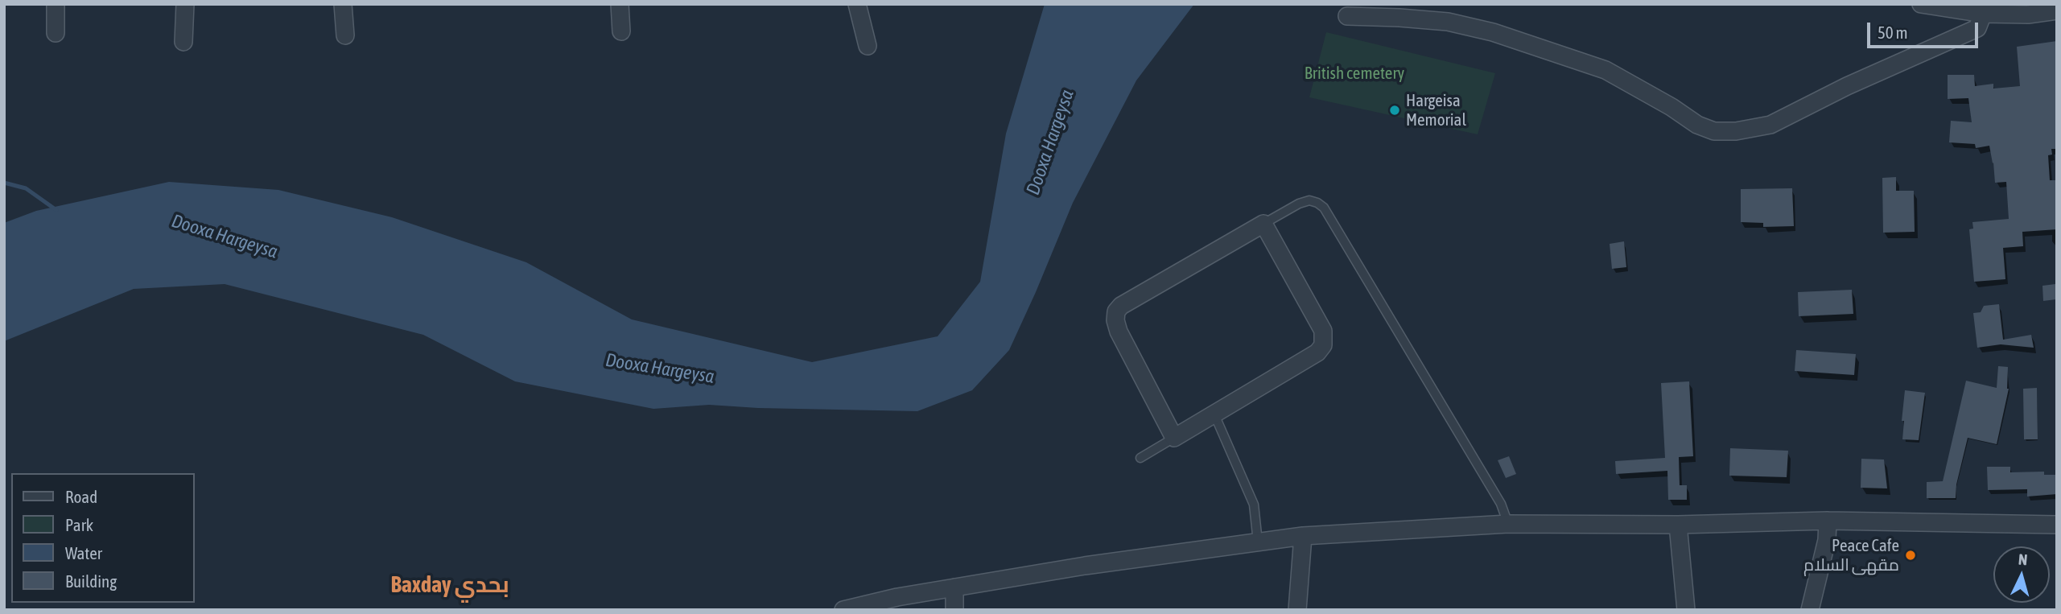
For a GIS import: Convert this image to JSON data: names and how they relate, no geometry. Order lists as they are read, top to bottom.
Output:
{
  "districts": ["Baxday بحدي"],
  "water": ["Dooxa Hargeysa"],
  "parks": ["British cemetery"],
  "places": ["Hargeisa Memorial", "Peace Cafe مقهى السلام"],
  "legend": [
    "Road",
    "Park",
    "Water",
    "Building"
  ],
  "scale_bar": "50 m",
  "north": "top"
}
